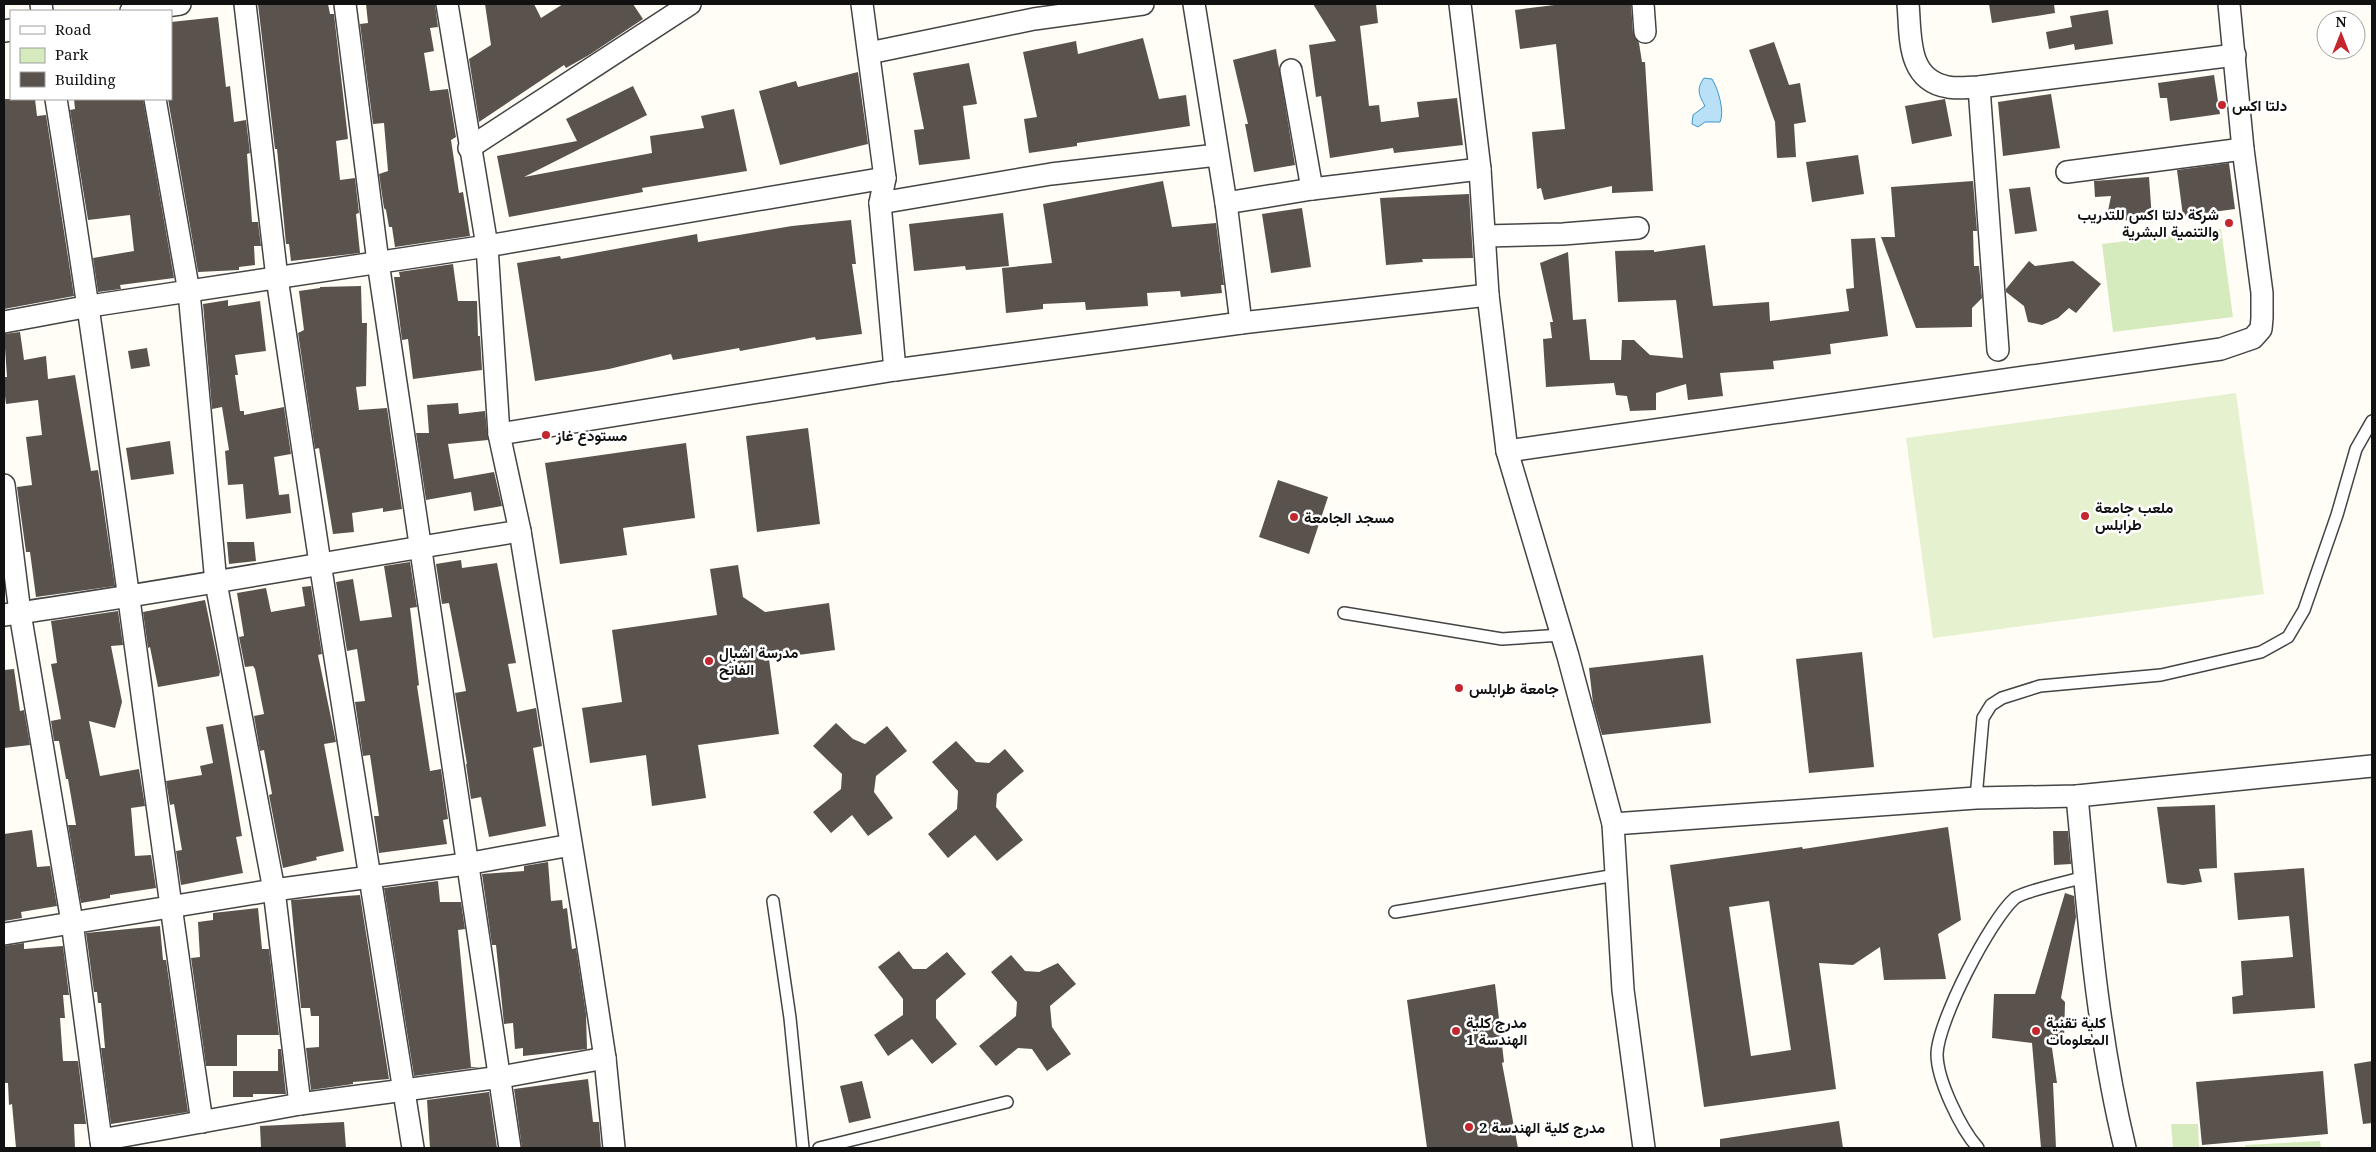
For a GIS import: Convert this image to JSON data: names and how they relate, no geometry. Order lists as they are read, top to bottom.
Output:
{
  "places": [
    "دلتا اكس",
    "شركة دلتا اكس للتدريب والتنمية البشرية",
    "مستودع غاز",
    "ملعب جامعة طرابلس",
    "مسجد الجامعة",
    "مدرسة اشبال الفاتح",
    "جامعة طرابلس",
    "مدرج كلية الهندسة 1",
    "كلية تقنية المعلومات",
    "مدرج كلية الهندسة 2"
  ],
  "legend": ["Road", "Park", "Building"],
  "north": "top"
}
